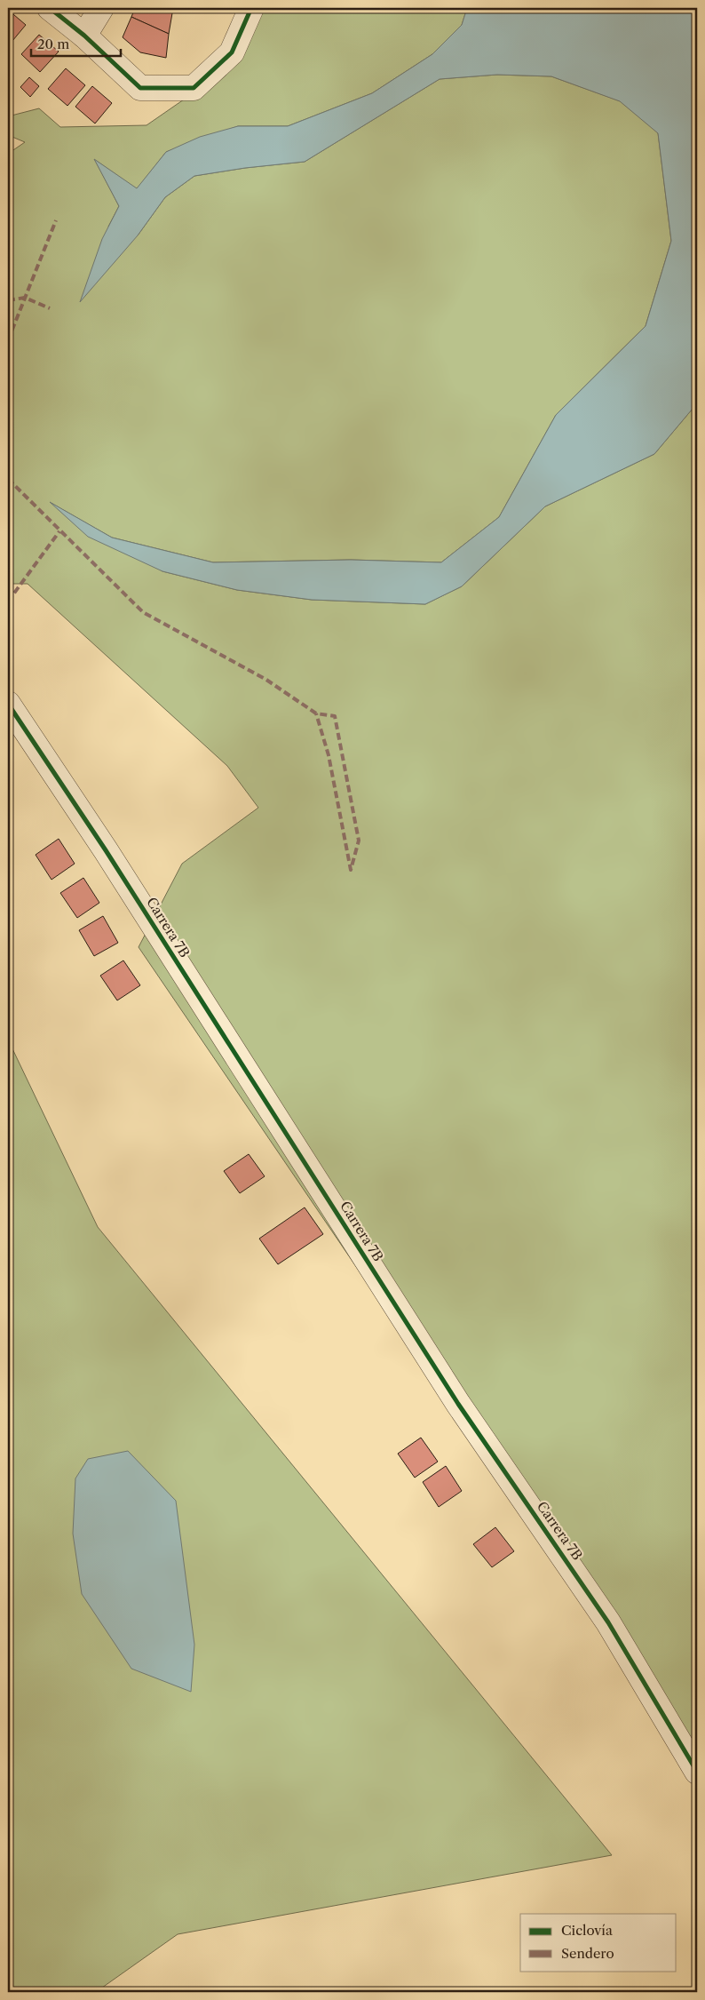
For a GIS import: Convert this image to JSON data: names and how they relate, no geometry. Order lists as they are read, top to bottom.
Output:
{
  "streets": {
    "street": ["Carrera 7B"]
  },
  "legend": ["Ciclovía", "Sendero"],
  "scale_bar": "20 m"
}
